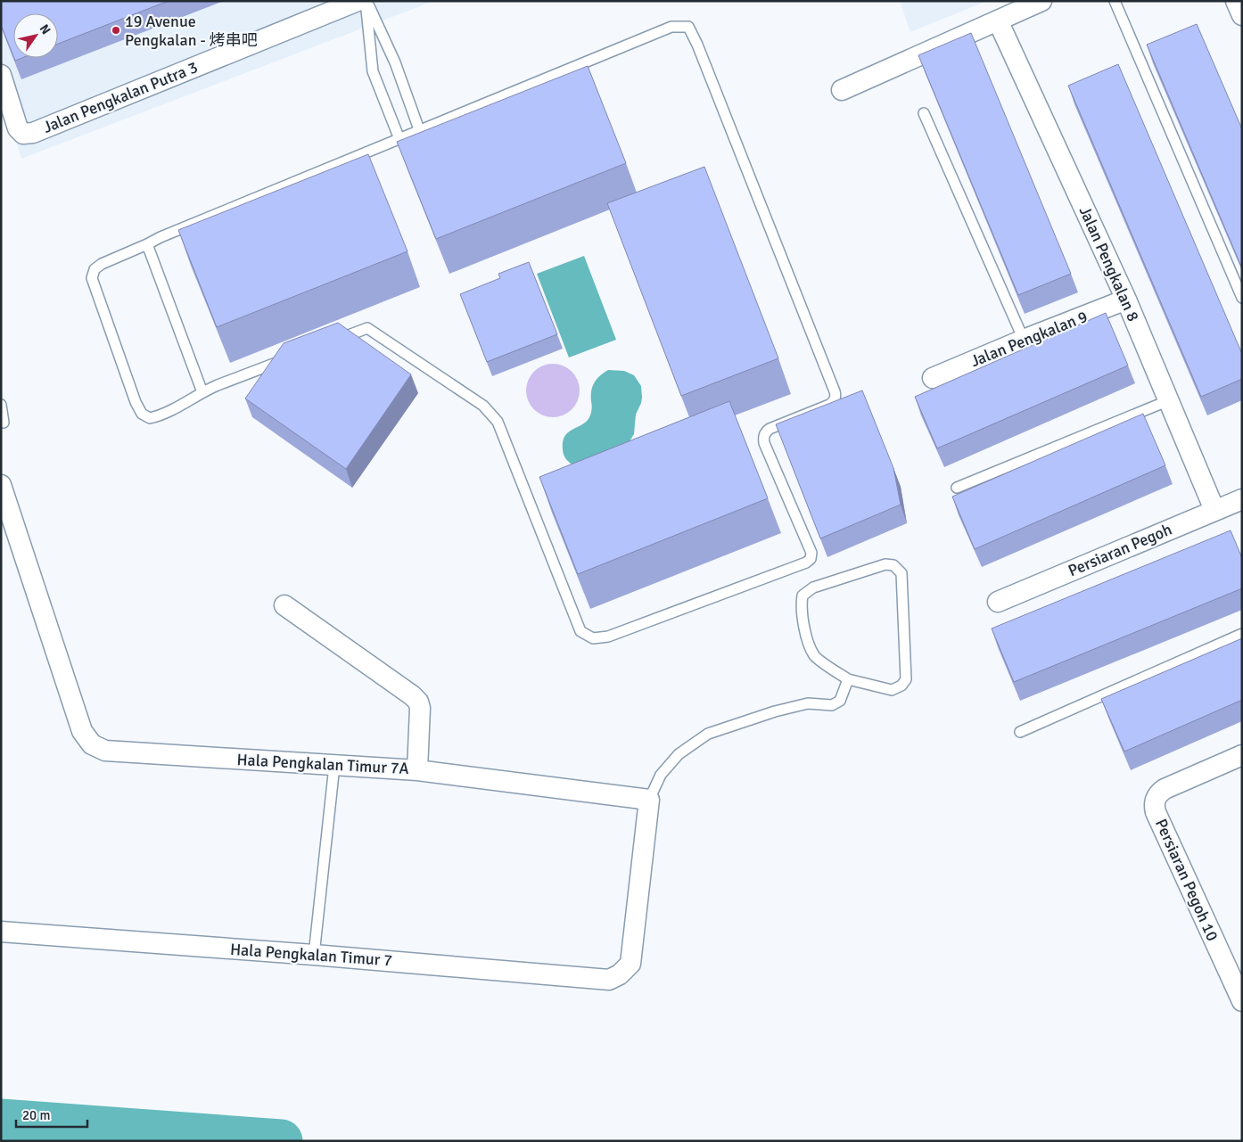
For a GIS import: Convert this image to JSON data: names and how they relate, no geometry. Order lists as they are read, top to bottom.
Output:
{
  "streets": {
    "street": [
      "Jalan Pengkalan Putra 3",
      "Jalan Pengkalan 8",
      "Jalan Pengkalan 9",
      "Persiaran Pegoh",
      "Hala Pengkalan Timur 7A",
      "Persiaran Pegoh 10",
      "Hala Pengkalan Timur 7"
    ]
  },
  "crossings": [
    ["Jalan Pengkalan 8", "Jalan Pengkalan 9"],
    ["Jalan Pengkalan 8", "Persiaran Pegoh"],
    ["Hala Pengkalan Timur 7A", "Hala Pengkalan Timur 7"]
  ],
  "places": ["19 Avenue Pengkalan - 烤串吧"],
  "scale_bar": "20 m",
  "north": "top right"
}
